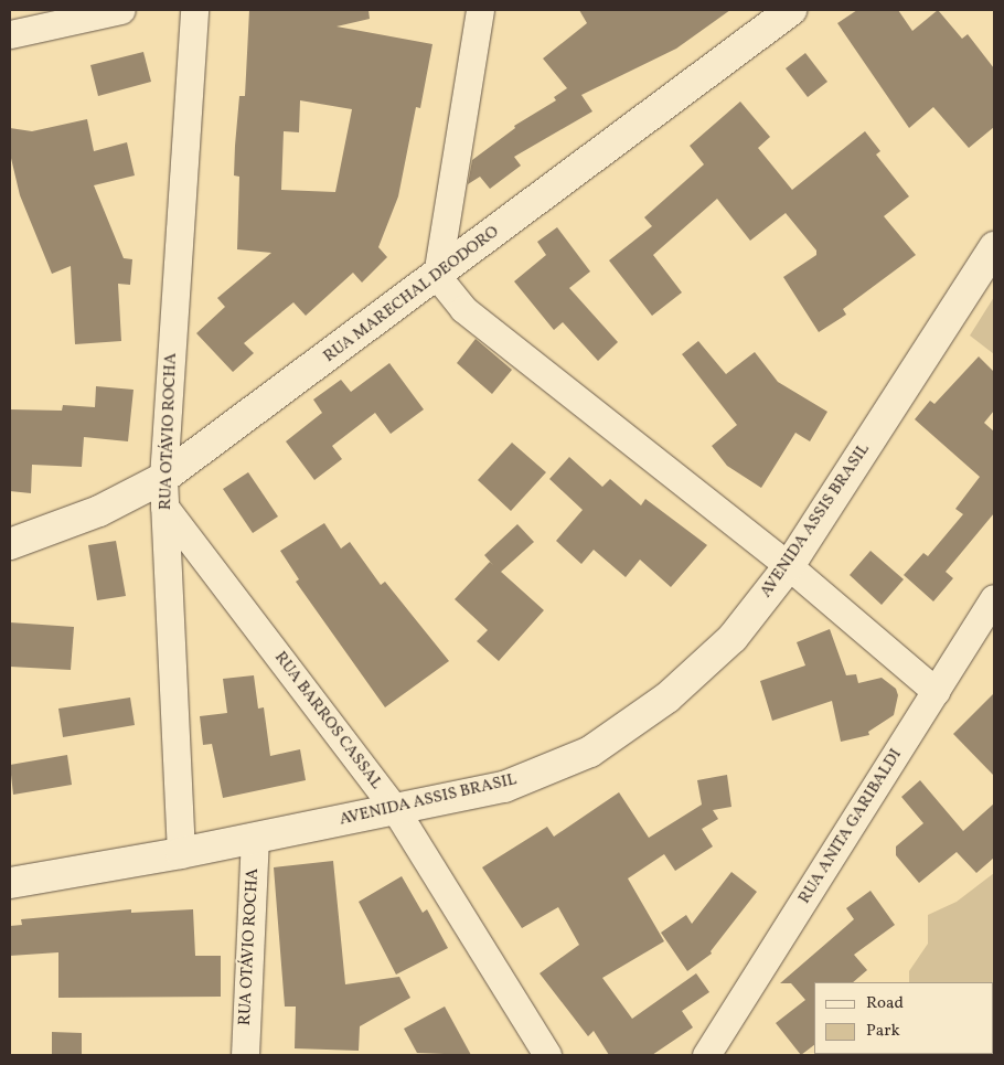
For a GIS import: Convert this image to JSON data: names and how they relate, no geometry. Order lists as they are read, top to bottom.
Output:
{
  "streets": {
    "street": [
      "RUA MARECHAL DEODORO",
      "RUA OTÁVIO ROCHA",
      "AVENIDA ASSIS BRASIL",
      "RUA BARROS CASSAL",
      "RUA ANITA GARIBALDI"
    ]
  },
  "crossings": [
    ["RUA MARECHAL DEODORO", "RUA OTÁVIO ROCHA"],
    ["RUA MARECHAL DEODORO", "RUA BARROS CASSAL"],
    ["RUA OTÁVIO ROCHA", "AVENIDA ASSIS BRASIL"],
    ["RUA OTÁVIO ROCHA", "RUA BARROS CASSAL"],
    ["AVENIDA ASSIS BRASIL", "RUA BARROS CASSAL"]
  ],
  "legend": ["Road", "Park"]
}
